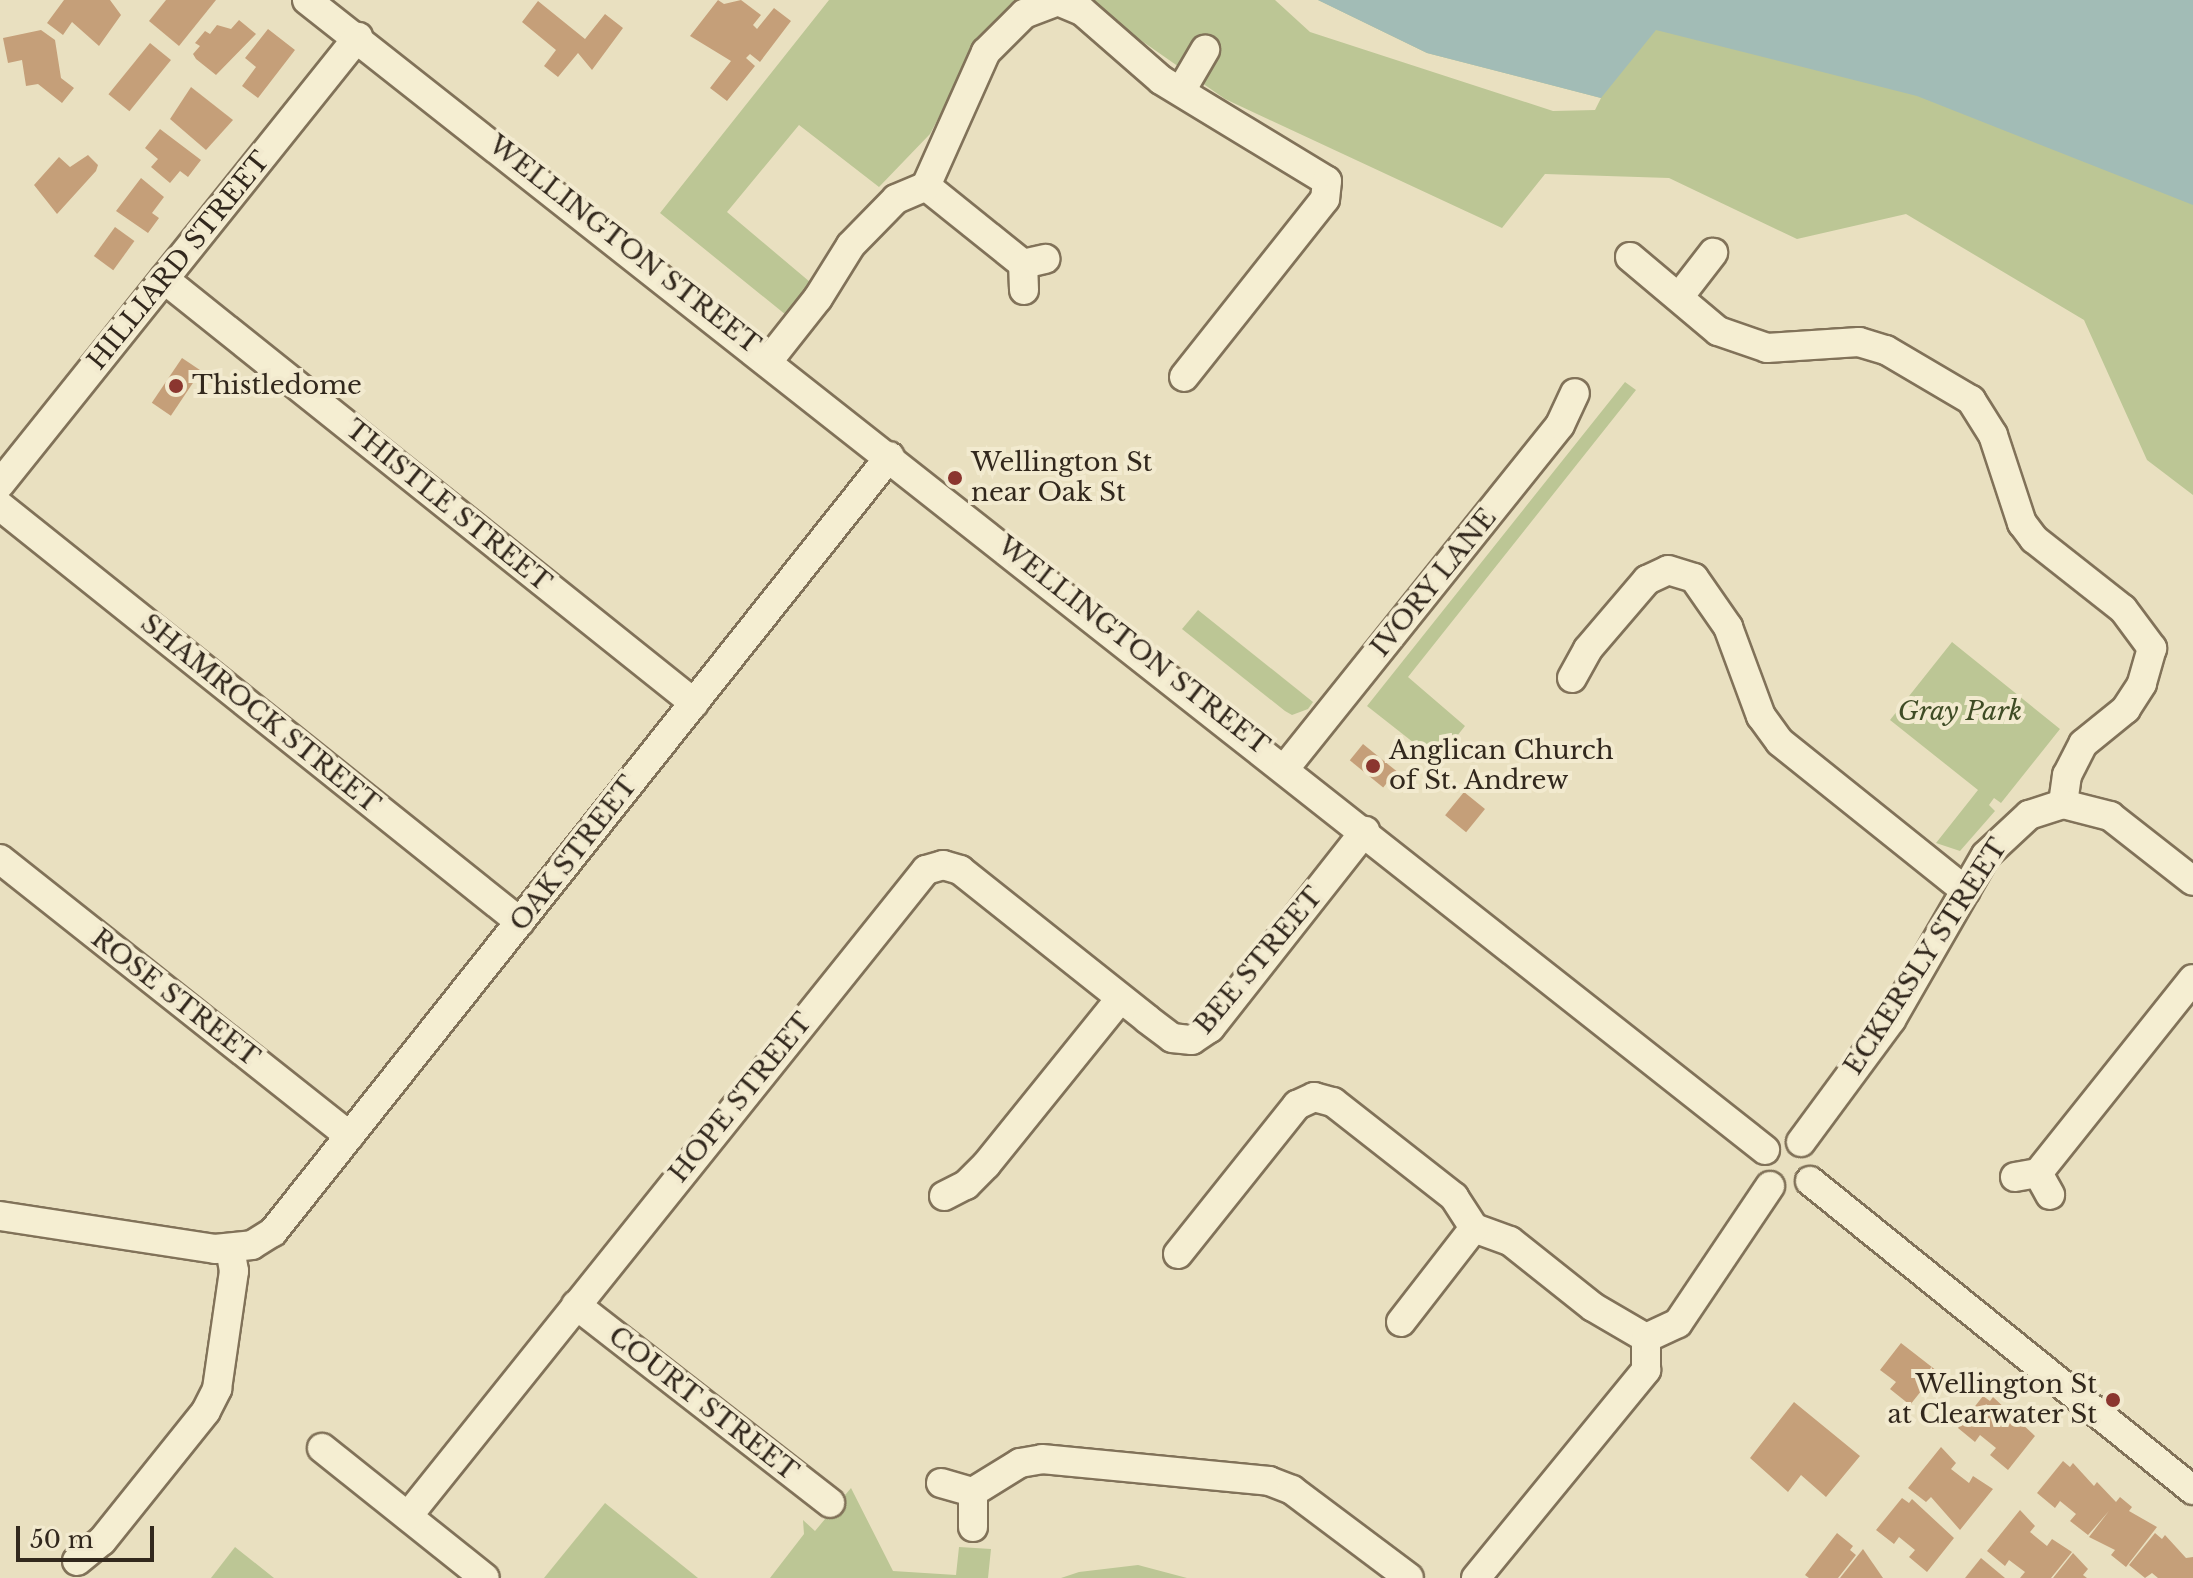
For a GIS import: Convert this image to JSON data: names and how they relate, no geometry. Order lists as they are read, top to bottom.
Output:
{
  "streets": {
    "street": [
      "WELLINGTON STREET",
      "HILLIARD STREET",
      "THISTLE STREET",
      "IVORY LANE",
      "SHAMROCK STREET",
      "OAK STREET",
      "ECKERSLY STREET",
      "BEE STREET",
      "ROSE STREET",
      "HOPE STREET",
      "COURT STREET"
    ]
  },
  "crossings": [
    ["WELLINGTON STREET", "HILLIARD STREET"],
    ["WELLINGTON STREET", "IVORY LANE"],
    ["WELLINGTON STREET", "OAK STREET"],
    ["WELLINGTON STREET", "ECKERSLY STREET"],
    ["WELLINGTON STREET", "BEE STREET"],
    ["HILLIARD STREET", "THISTLE STREET"],
    ["THISTLE STREET", "OAK STREET"],
    ["SHAMROCK STREET", "OAK STREET"],
    ["OAK STREET", "ROSE STREET"],
    ["BEE STREET", "HOPE STREET"],
    ["HOPE STREET", "COURT STREET"]
  ],
  "parks": ["Gray Park"],
  "places": [
    "Thistledome",
    "Wellington St near Oak St",
    "Anglican Church of St. Andrew",
    "Wellington St at Clearwater St"
  ],
  "scale_bar": "50 m"
}
